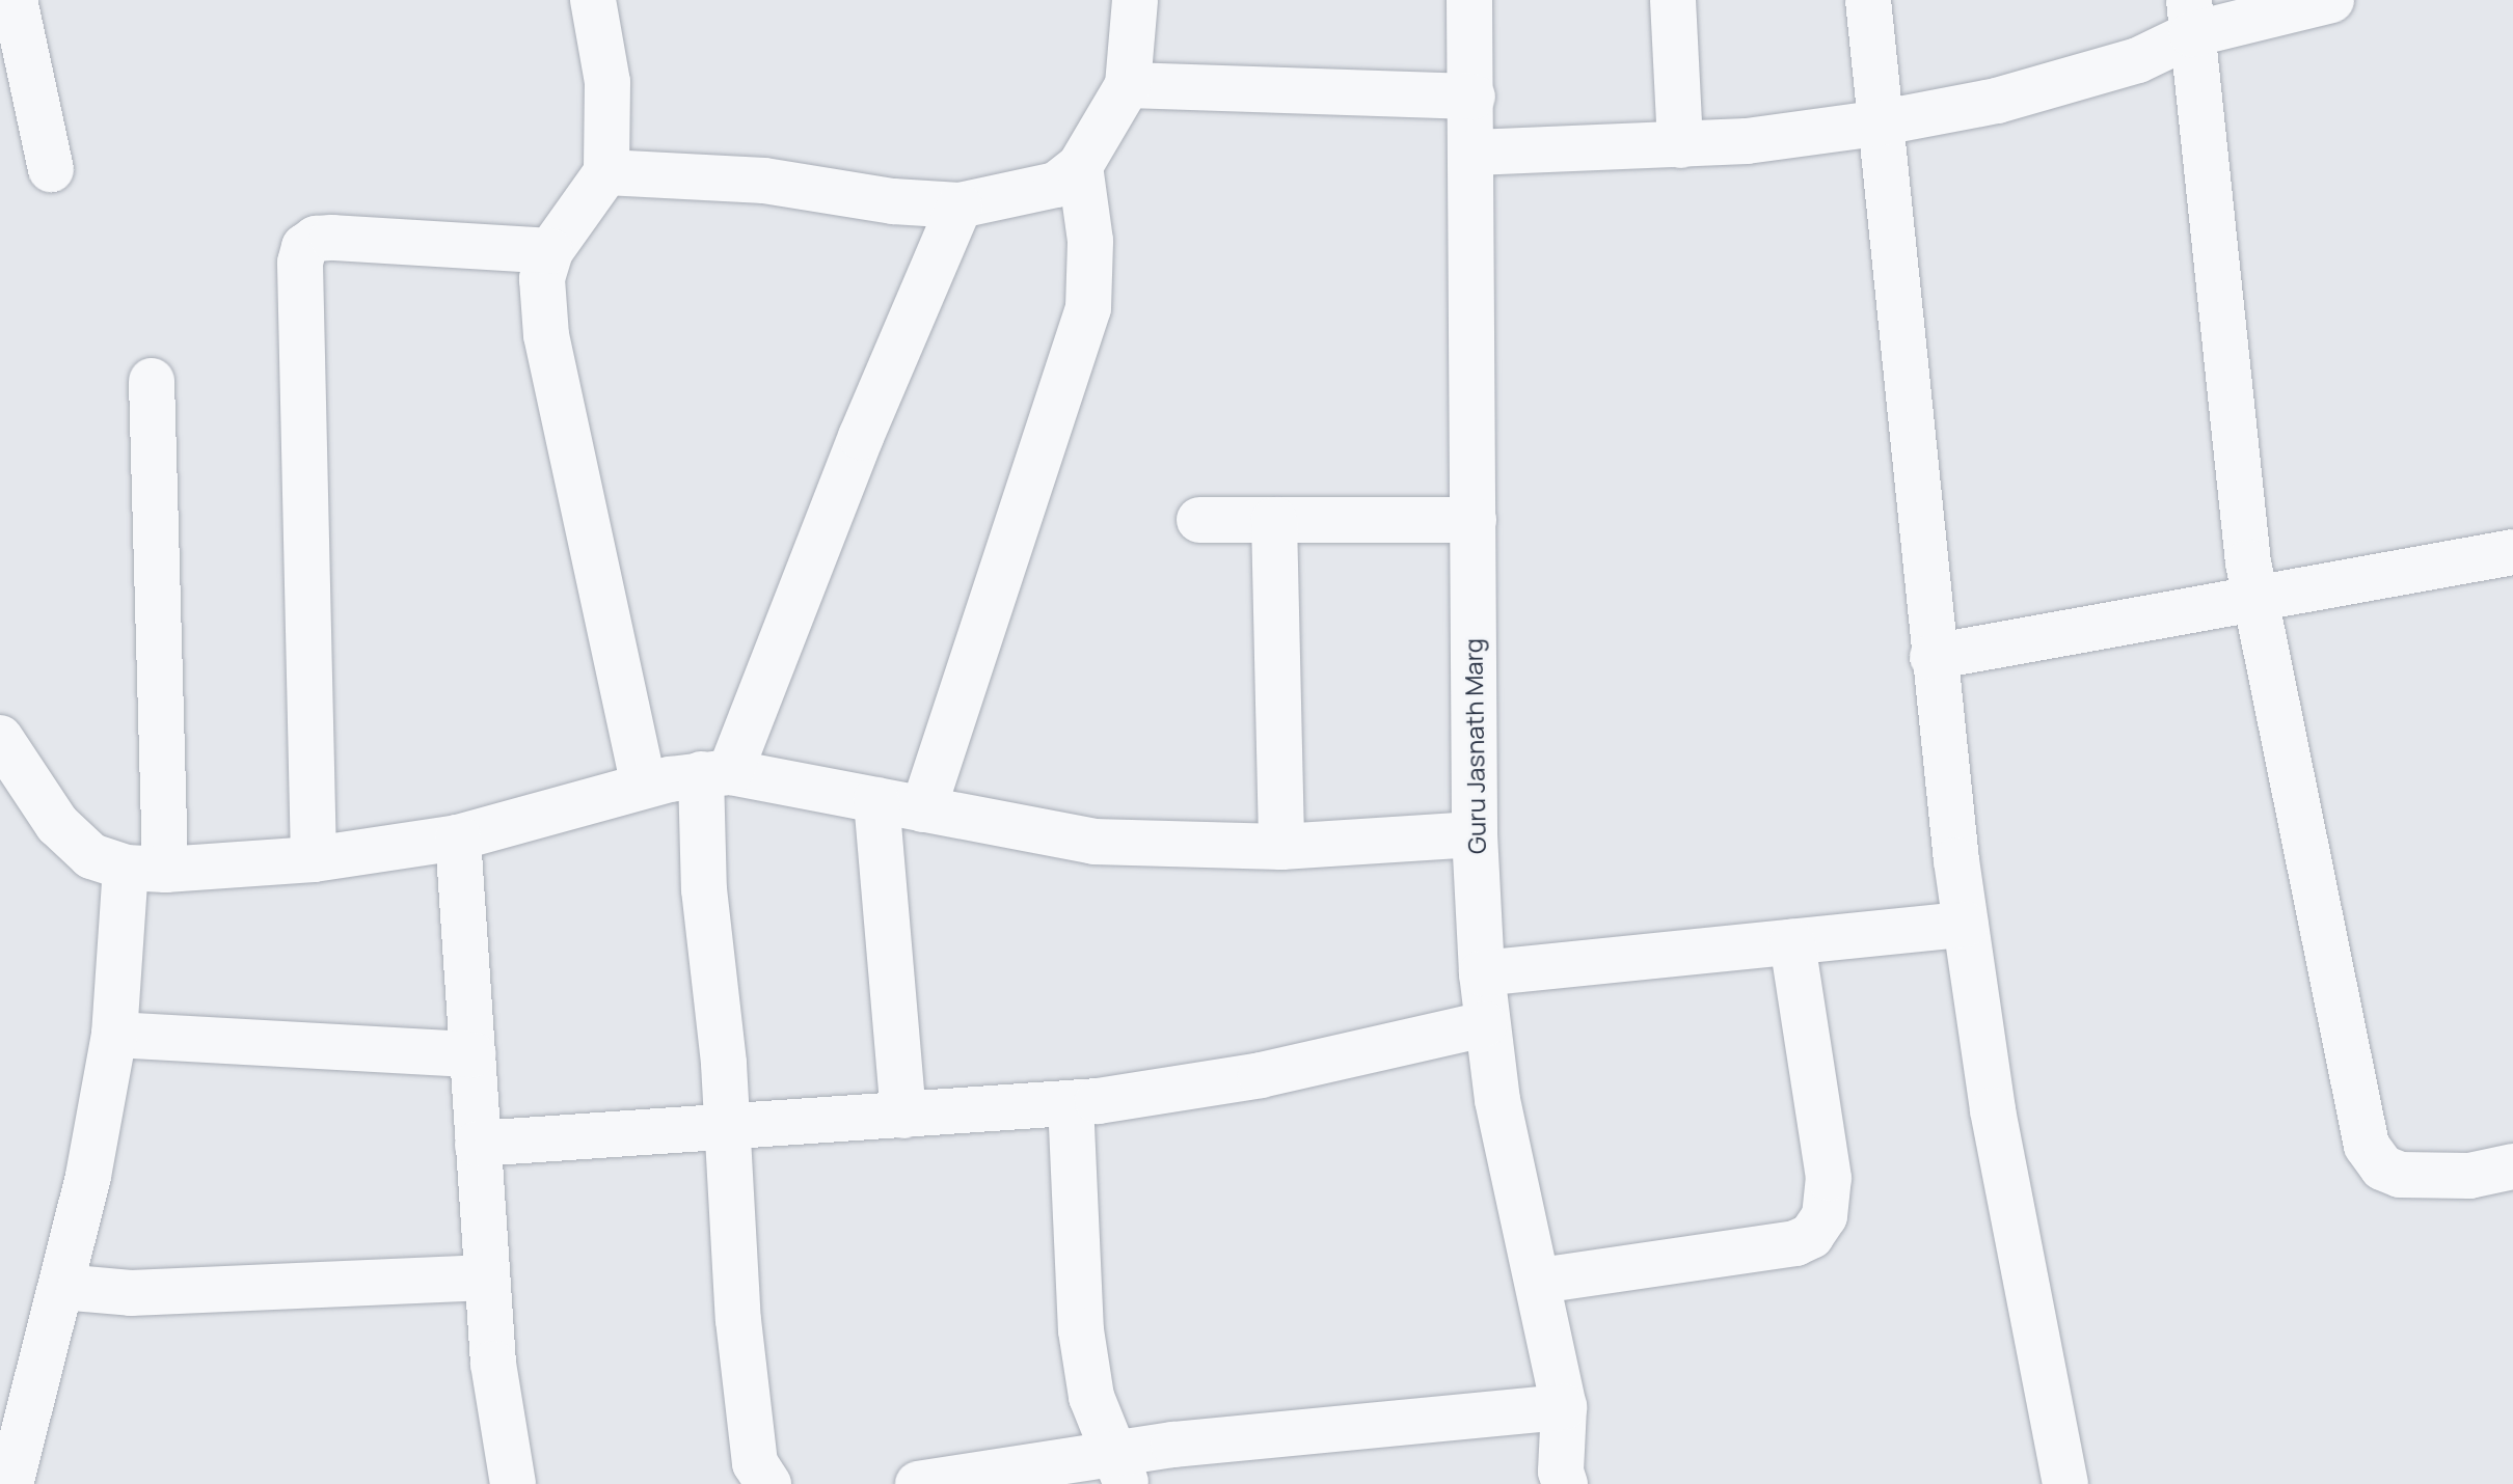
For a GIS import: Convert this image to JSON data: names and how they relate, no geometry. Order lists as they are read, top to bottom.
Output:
{
  "streets": {
    "street": ["Guru Jasnath Marg"]
  }
}
